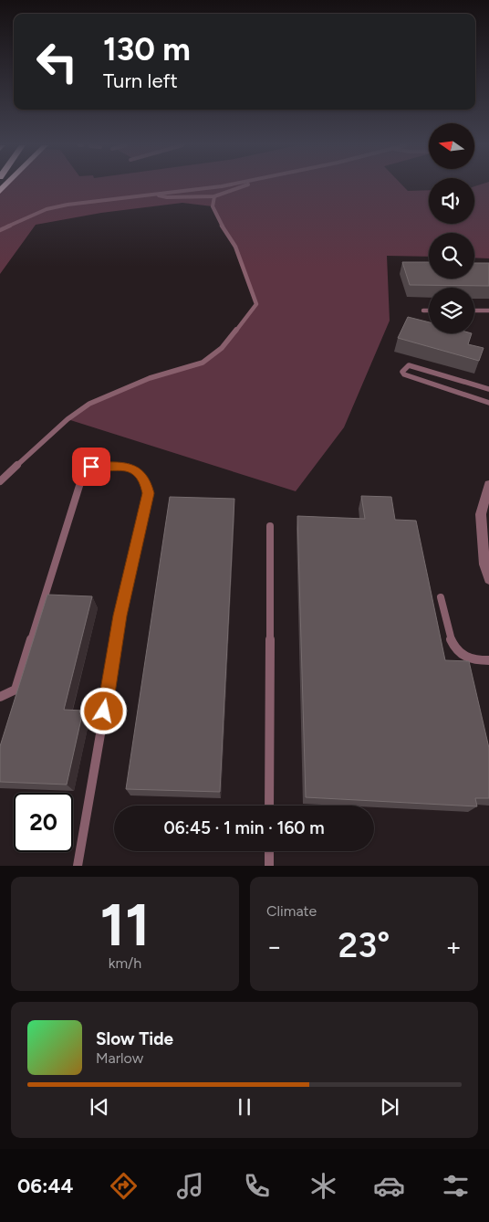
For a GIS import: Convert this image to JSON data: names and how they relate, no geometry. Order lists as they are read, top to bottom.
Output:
{
  "north": "left",
  "page": {
    "turn": ["130 m", "Turn left"],
    "limit": "20",
    "trip": "06:45 · 1 min · 160 m",
    "tile": [
      ["11", "km/h"],
      "Climate"
    ],
    "heat": ["−", "23°", "+"],
    "song": ["Slow Tide", "Marlow"],
    "tabs": "06:44"
  }
}
